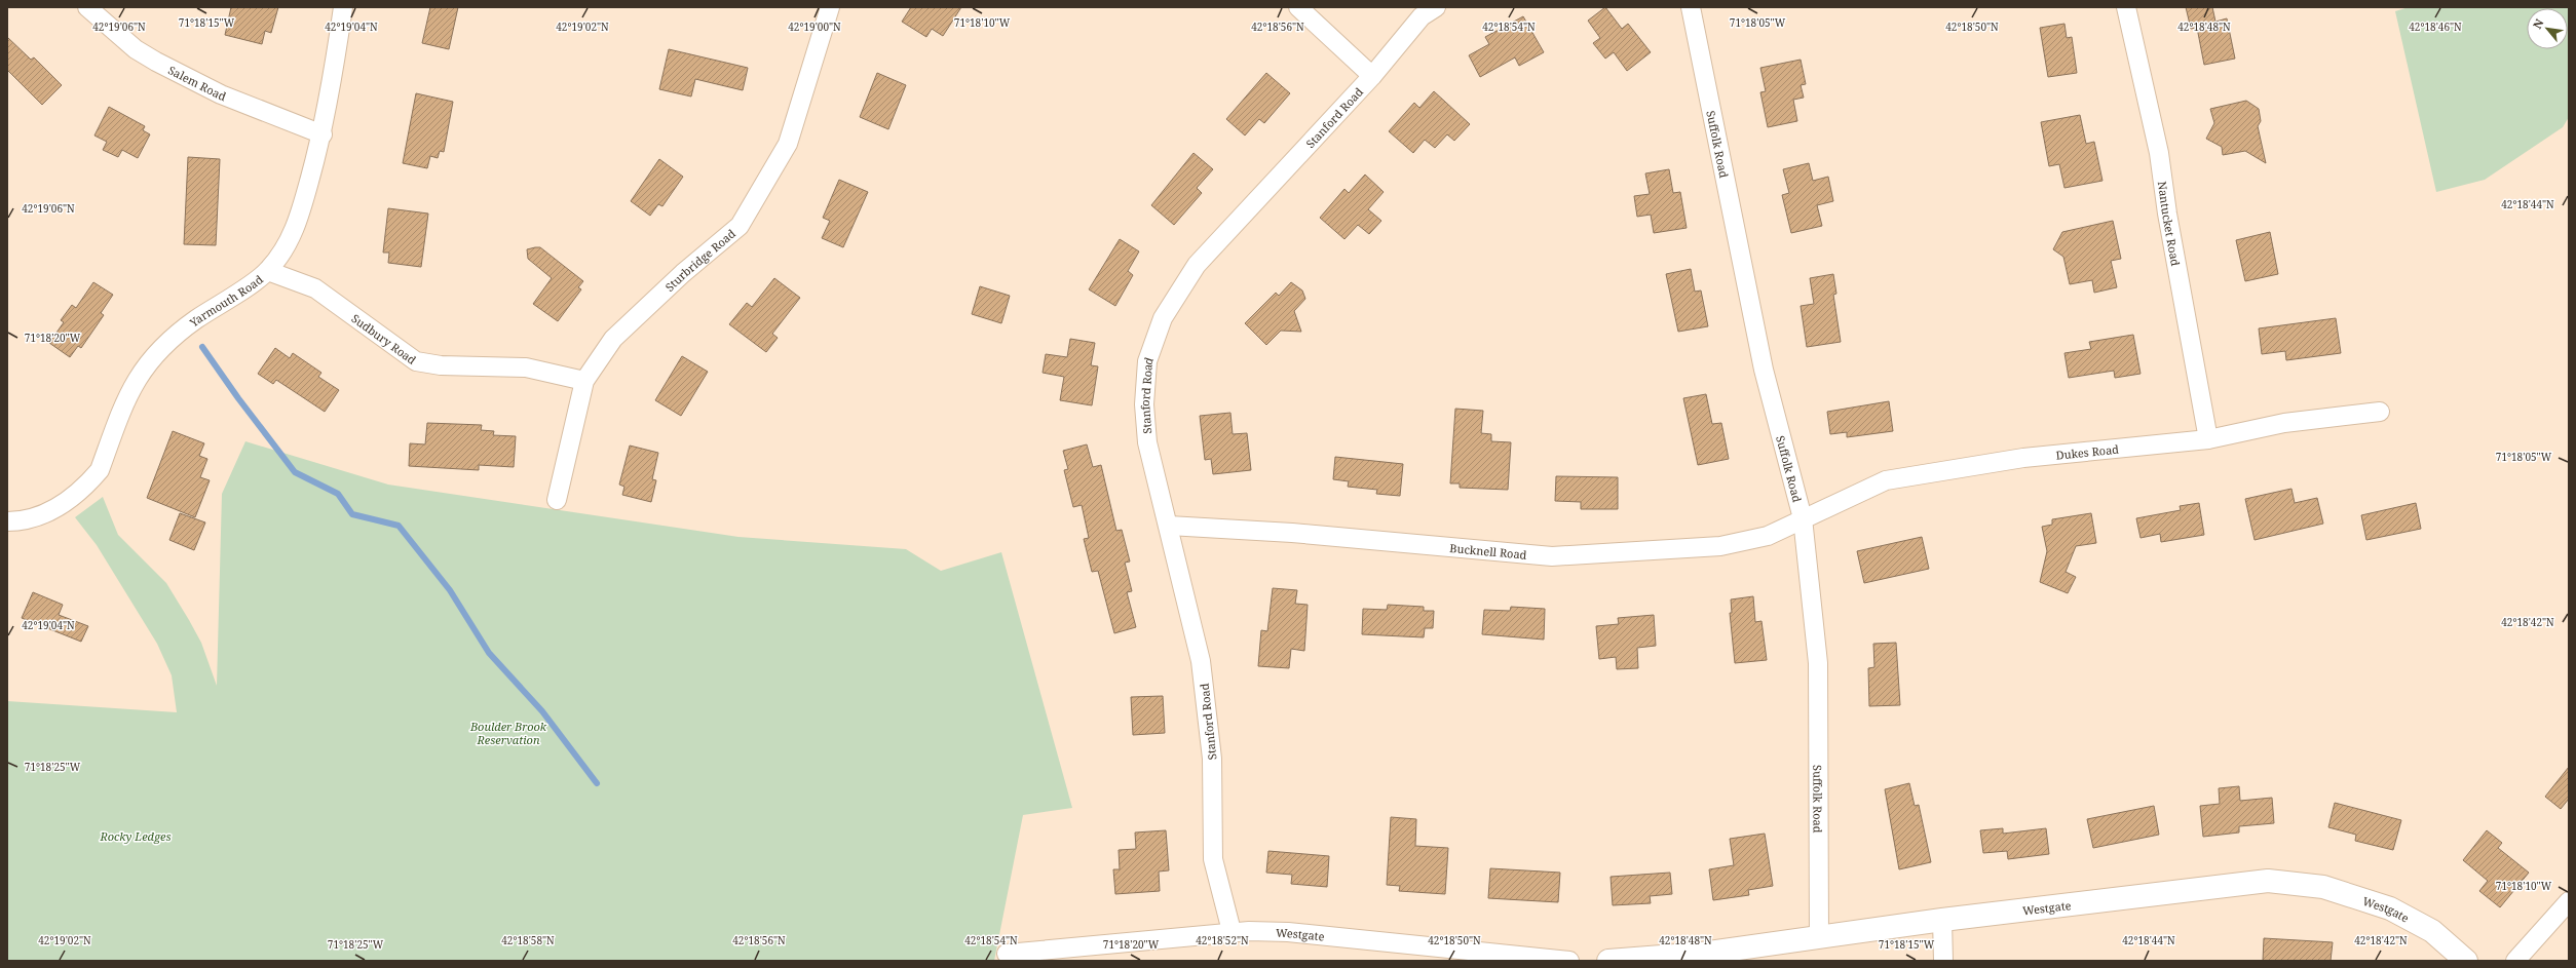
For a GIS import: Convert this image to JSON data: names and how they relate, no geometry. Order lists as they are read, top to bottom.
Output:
{
  "streets": {
    "street": [
      "Salem Road",
      "Stanford Road",
      "Suffolk Road",
      "Nantucket Road",
      "Sturbridge Road",
      "Yarmouth Road",
      "Sudbury Road",
      "Dukes Road",
      "Bucknell Road",
      "Westgate"
    ]
  },
  "crossings": [
    ["Salem Road", "Yarmouth Road"],
    ["Stanford Road", "Bucknell Road"],
    ["Stanford Road", "Westgate"],
    ["Suffolk Road", "Dukes Road"],
    ["Suffolk Road", "Bucknell Road"],
    ["Suffolk Road", "Westgate"],
    ["Nantucket Road", "Dukes Road"],
    ["Sturbridge Road", "Sudbury Road"],
    ["Yarmouth Road", "Sudbury Road"],
    ["Dukes Road", "Bucknell Road"]
  ],
  "parks": ["Boulder Brook Reservation", "Rocky Ledges"],
  "north": "top left",
  "coordinates": [
    "71°18'15\"W",
    "71°18'10\"W",
    "71°18'05\"W",
    "42°19'06\"N",
    "42°19'04\"N",
    "42°19'02\"N",
    "42°19'00\"N",
    "42°18'56\"N",
    "42°18'54\"N",
    "42°18'50\"N",
    "42°18'48\"N",
    "42°18'46\"N",
    "42°18'44\"N",
    "71°18'20\"W",
    "42°18'42\"N",
    "71°18'25\"W",
    "42°18'58\"N",
    "42°18'52\"N"
  ]
}
